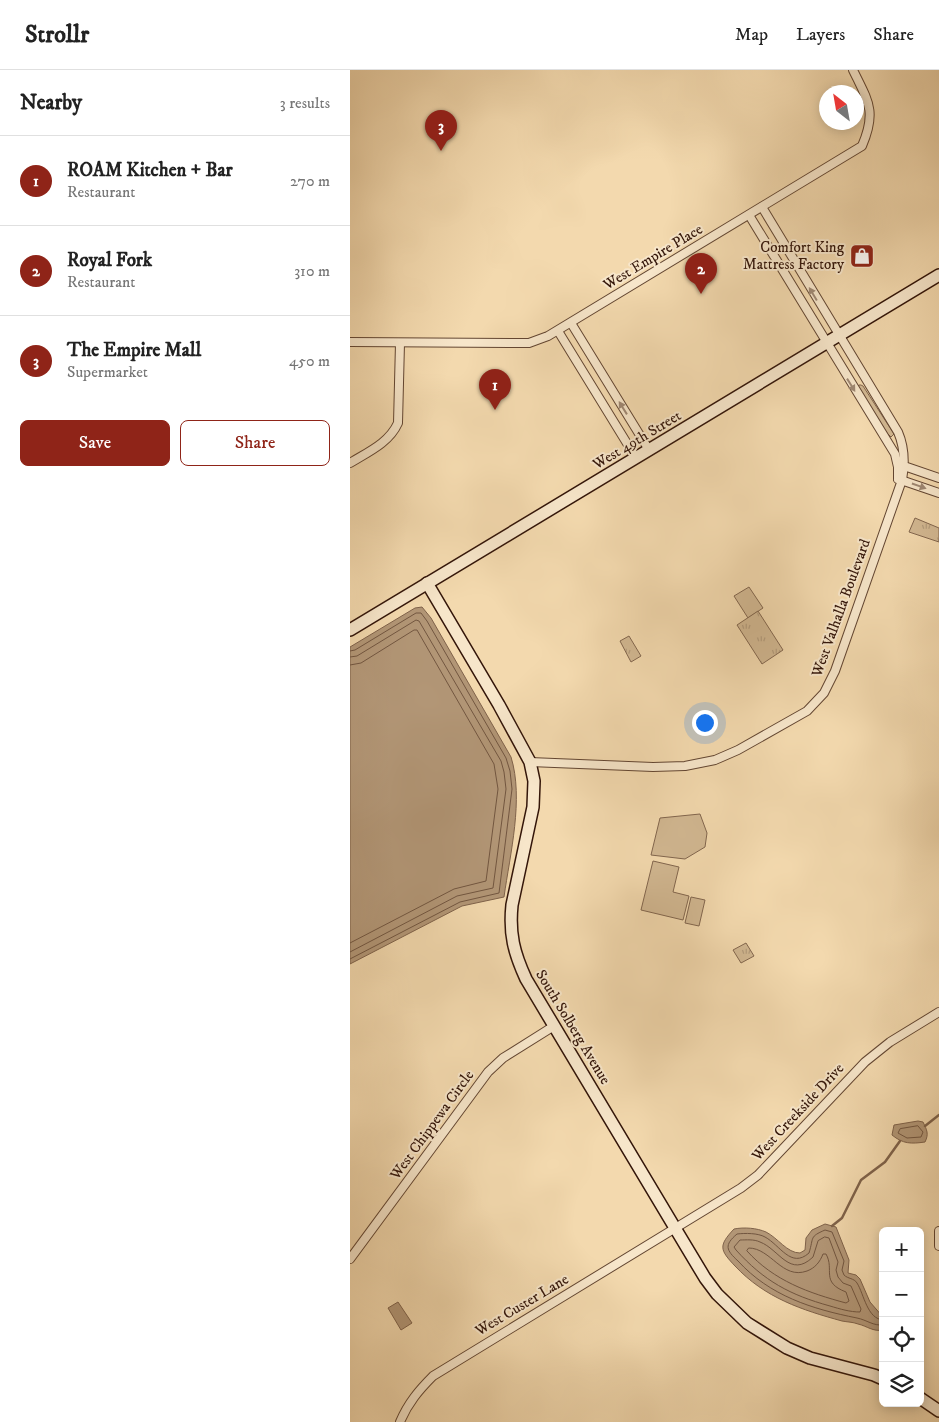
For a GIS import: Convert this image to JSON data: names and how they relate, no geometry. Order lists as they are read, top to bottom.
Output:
{
  "streets": {
    "main road": ["West 49th Street", "South Solberg Avenue"],
    "street": [
      "West Empire Place",
      "West Valhalla Boulevard",
      "West Creekside Drive",
      "West Chippewa Circle",
      "West Custer Lane"
    ]
  },
  "crossings": [
    ["West 49th Street", "West Valhalla Boulevard"],
    ["West 49th Street", "South Solberg Avenue"],
    ["West Valhalla Boulevard", "South Solberg Avenue"],
    ["South Solberg Avenue", "West Creekside Drive"],
    ["South Solberg Avenue", "West Chippewa Circle"],
    ["South Solberg Avenue", "West Custer Lane"],
    ["West Creekside Drive", "West Custer Lane"]
  ],
  "places": {
    "shop": ["Comfort King Mattress Factory"]
  },
  "north": "top left",
  "page": {
    "header": "Strollr",
    "nav": ["Map", "Layers", "Share"],
    "heading": ["Nearby", "3 results"],
    "pins": ["3", "2", "1"],
    "list": [
      {
        "mark": "1",
        "name": "ROAM Kitchen + Bar",
        "note": "Restaurant",
        "value": "270 m"
      },
      {
        "mark": "2",
        "name": "Royal Fork",
        "note": "Restaurant",
        "value": "310 m"
      },
      {
        "mark": "3",
        "name": "The Empire Mall",
        "note": "Supermarket",
        "value": "450 m"
      }
    ],
    "buttons": ["Save", "Share"],
    "map_buttons": ["+", "−"]
  }
}
